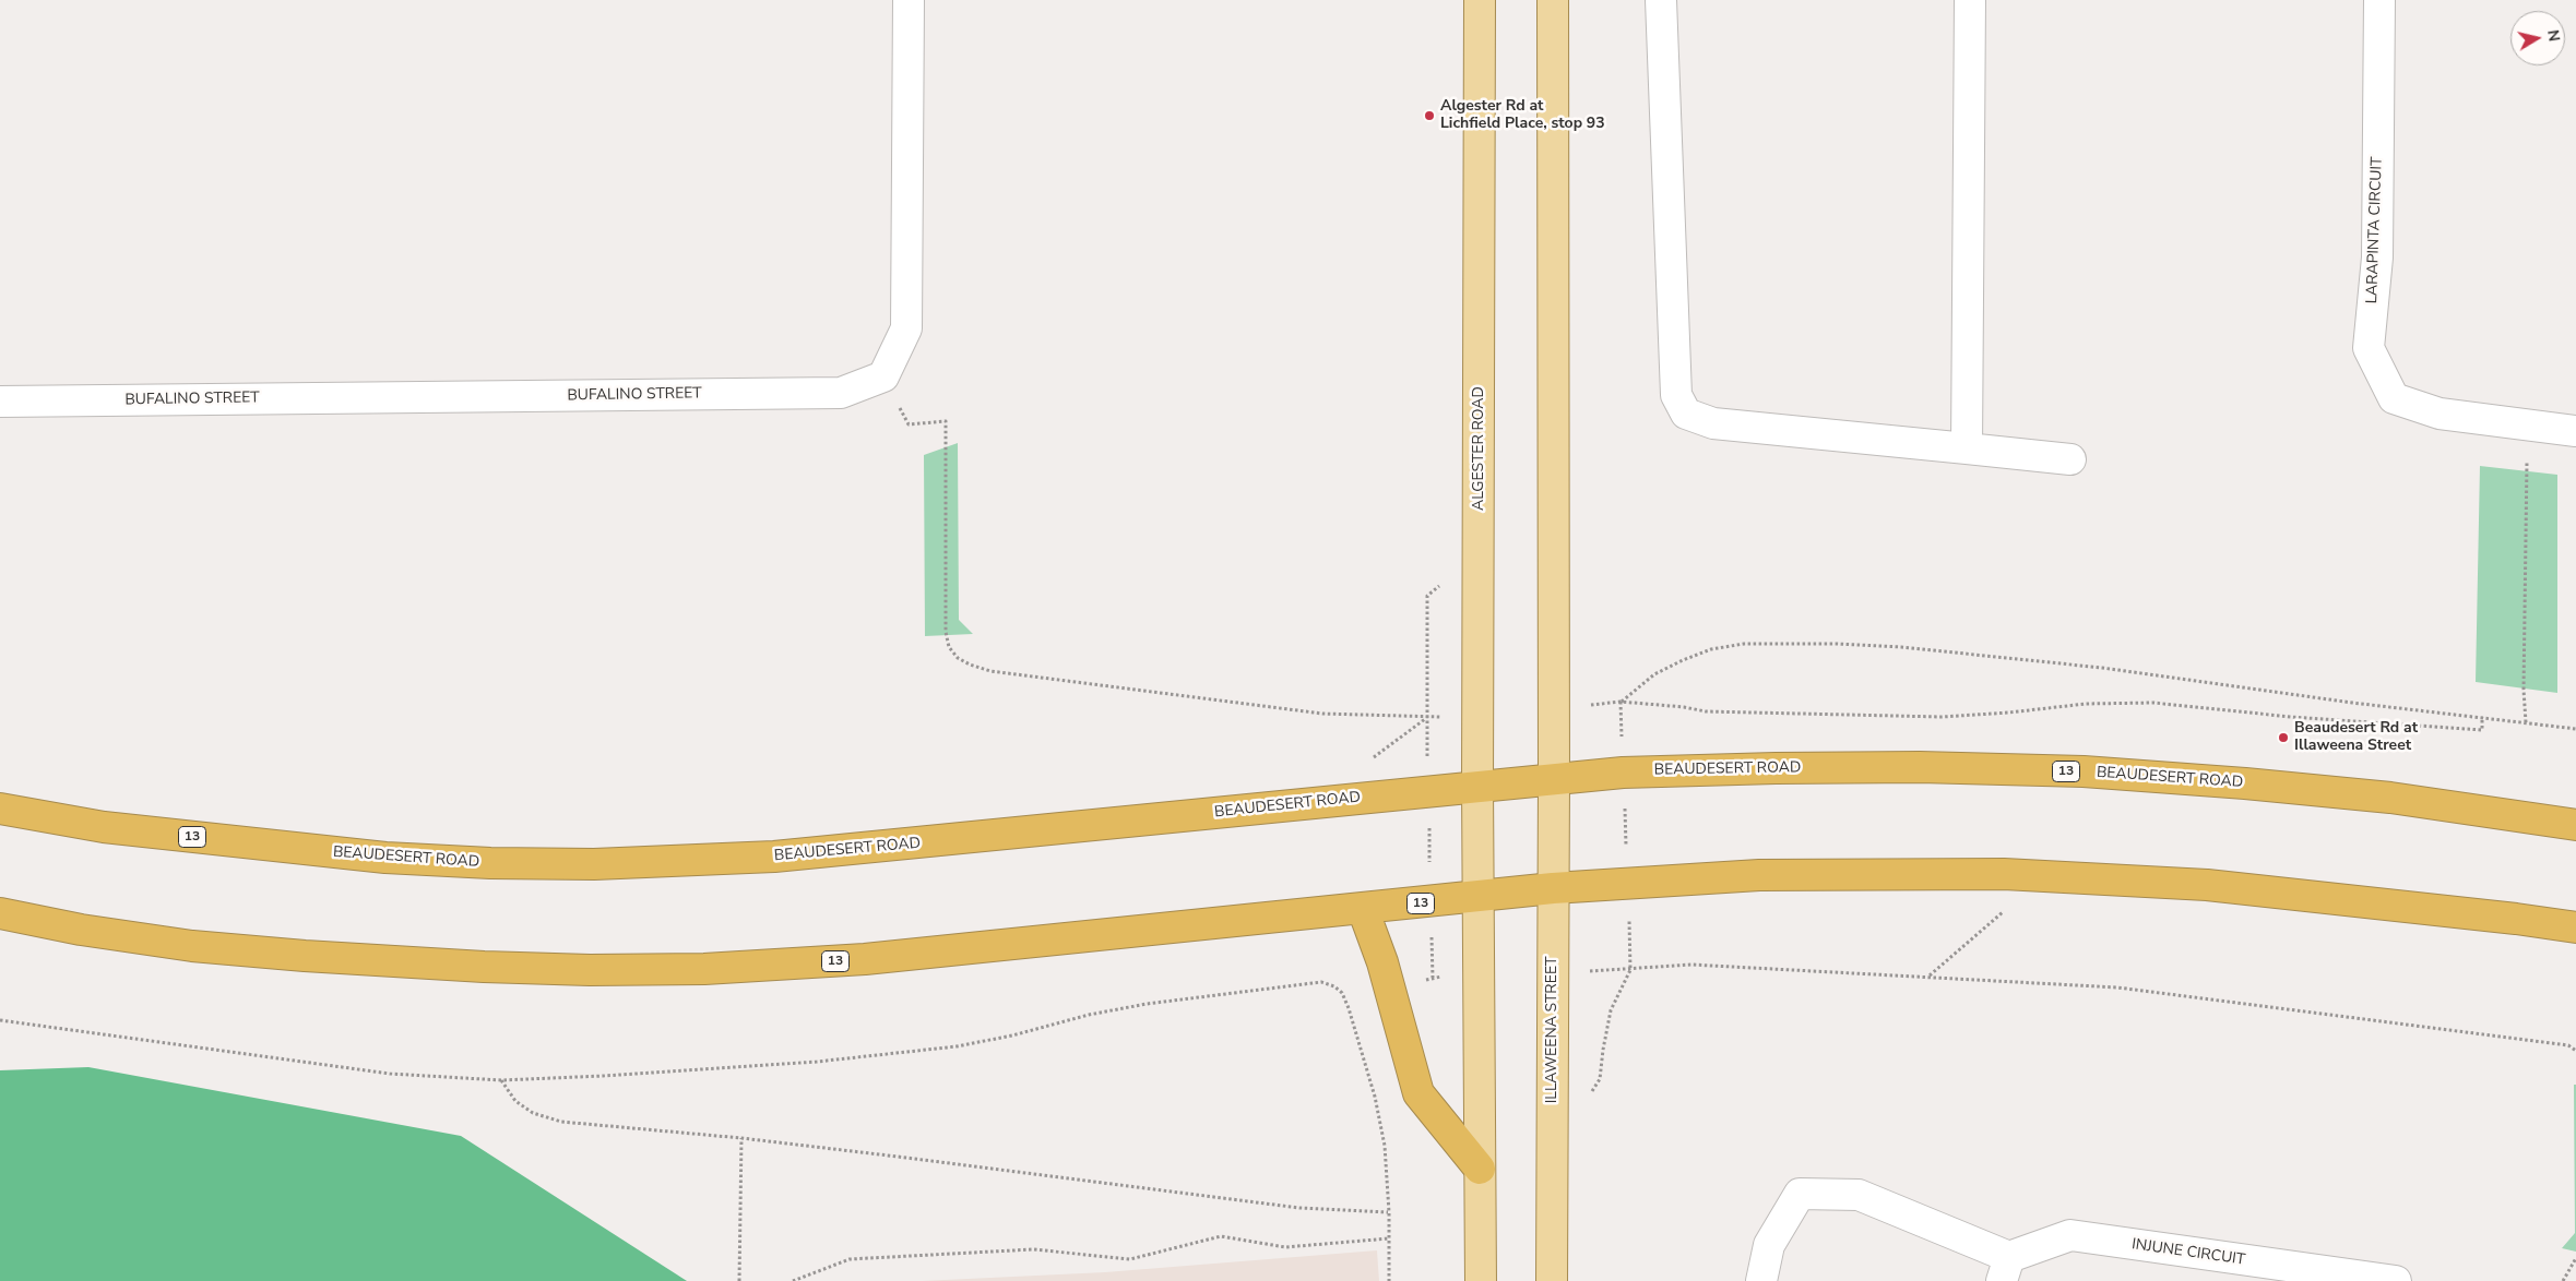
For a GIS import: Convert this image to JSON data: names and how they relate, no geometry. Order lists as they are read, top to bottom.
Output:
{
  "streets": {
    "highway": ["BEAUDESERT ROAD", "13"],
    "main road": ["ALGESTER ROAD", "ILLAWEENA STREET"],
    "street": ["LARAPINTA CIRCUIT", "BUFALINO STREET", "INJUNE CIRCUIT"]
  },
  "crossings": [
    ["ALGESTER ROAD", "BEAUDESERT ROAD"],
    ["ALGESTER ROAD", "13"],
    ["BEAUDESERT ROAD", "ILLAWEENA STREET"],
    ["13", "ILLAWEENA STREET"]
  ],
  "places": ["Algester Rd at Lichfield Place, stop 93", "Beaudesert Rd at Illaweena Street"],
  "north": "right"
}
